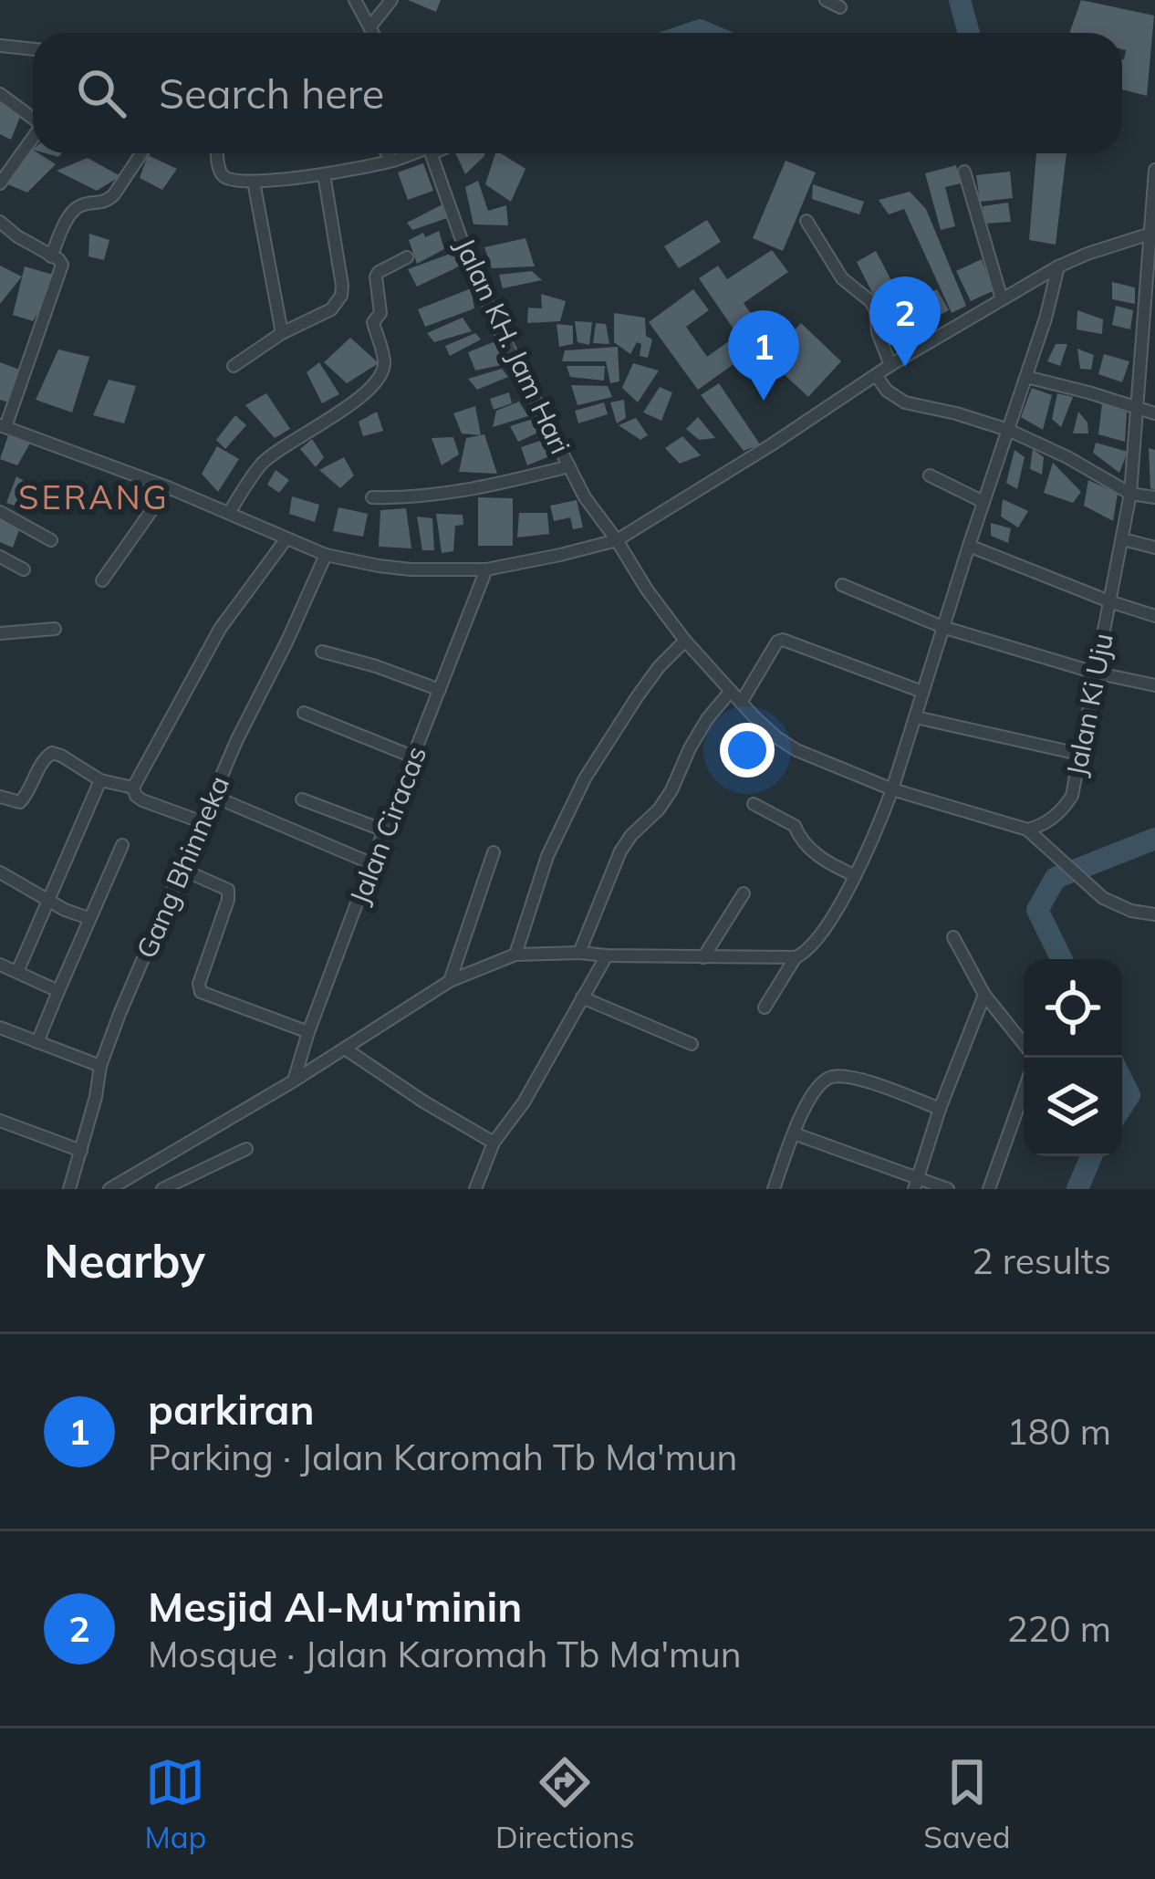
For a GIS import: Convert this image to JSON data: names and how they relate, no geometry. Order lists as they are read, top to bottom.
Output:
{
  "streets": {
    "street": [
      "Jalan KH. Jam Hari",
      "Jalan Ki Uju",
      "Jalan Ciracas",
      "Gang Bhinneka"
    ]
  },
  "districts": ["SERANG"],
  "page": {
    "search": "Search here",
    "pins": ["2", "1"],
    "heading": ["Nearby", "2 results"],
    "list": [
      {
        "mark": "1",
        "name": "parkiran",
        "note": "Parking · Jalan Karomah Tb Ma'mun",
        "value": "180 m"
      },
      {
        "mark": "2",
        "name": "Mesjid Al-Mu'minin",
        "note": "Mosque · Jalan Karomah Tb Ma'mun",
        "value": "220 m"
      }
    ],
    "nav": ["Map", "Directions", "Saved"]
  }
}
